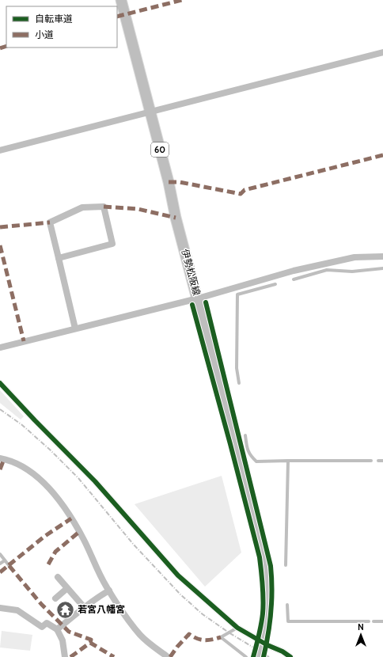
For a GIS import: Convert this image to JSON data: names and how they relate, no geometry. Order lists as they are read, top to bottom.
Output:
{
  "streets": {
    "main road": ["60", "伊勢松阪線"]
  },
  "places": {
    "temple": ["若宮八幡宮"]
  },
  "legend": ["自転車道", "小道"],
  "north": "top"
}
